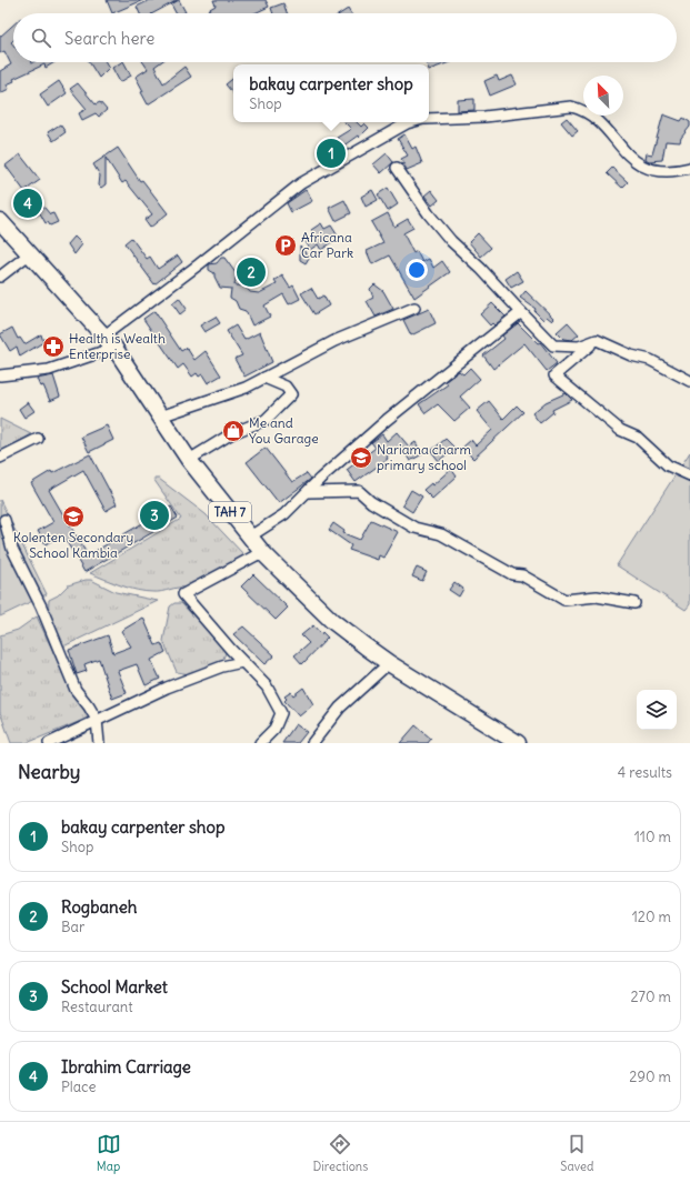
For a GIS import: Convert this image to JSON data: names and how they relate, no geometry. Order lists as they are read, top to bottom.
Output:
{
  "streets": {
    "highway": ["TAH 7"]
  },
  "places": {
    "parking": ["Africana Car Park"],
    "pharmacy": ["Health is Wealth Enterprise"],
    "shop": ["Me and You Garage"],
    "school or university": ["Nariama charm primary school", "Kolenten Secondary School Kambia"]
  },
  "north": "top left",
  "page": {
    "search": "Search here",
    "popup": ["bakay carpenter shop", "Shop"],
    "pins": [
      "1",
      "4",
      "2",
      "3"
    ],
    "heading": ["Nearby", "4 results"],
    "list": [
      {
        "mark": "1",
        "name": "bakay carpenter shop",
        "note": "Shop",
        "value": "110 m"
      },
      {
        "mark": "2",
        "name": "Rogbaneh",
        "note": "Bar",
        "value": "120 m"
      },
      {
        "mark": "3",
        "name": "School Market",
        "note": "Restaurant",
        "value": "270 m"
      },
      {
        "mark": "4",
        "name": "Ibrahim Carriage",
        "note": "Place",
        "value": "290 m"
      }
    ],
    "nav": ["Map", "Directions", "Saved"]
  }
}
